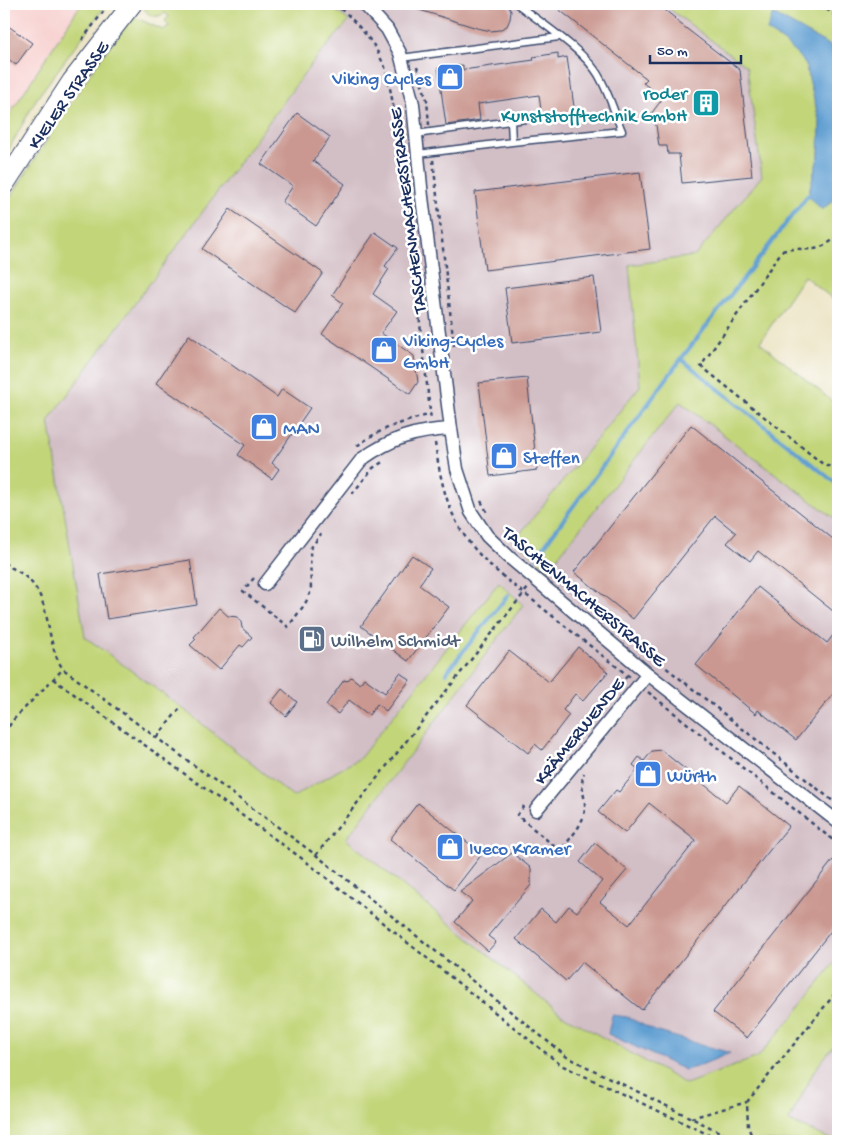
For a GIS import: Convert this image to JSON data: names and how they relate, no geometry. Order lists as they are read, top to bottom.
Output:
{
  "streets": {
    "main road": ["KIELER STRASSE"],
    "street": ["TASCHENMACHERSTRASSE", "KRÄMERWENDE"]
  },
  "crossings": [
    ["TASCHENMACHERSTRASSE", "KRÄMERWENDE"]
  ],
  "places": {
    "shop": [
      "Viking Cycles",
      "Viking-Cycles GmbH",
      "MAN",
      "Steffen",
      "Würth",
      "Iveco Kramer"
    ],
    "building": ["roder Kunststofftechnik GmbH"],
    "fuel station": ["Wilhelm Schmidt"]
  },
  "scale_bar": "50 m"
}
